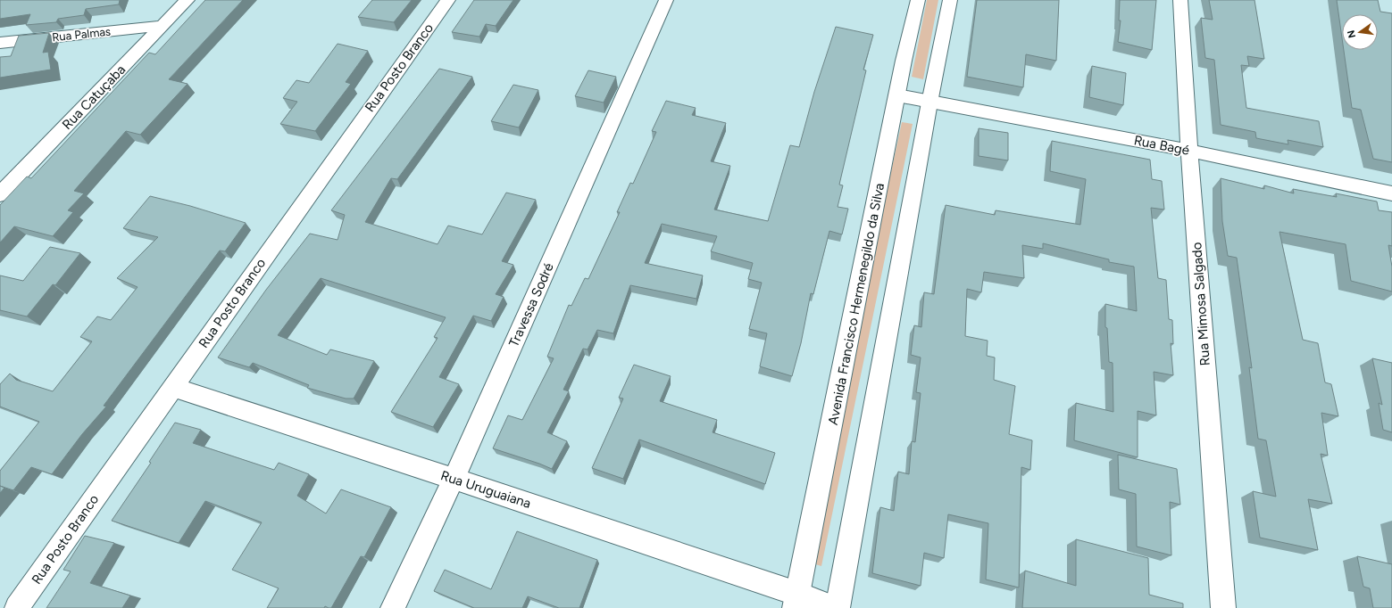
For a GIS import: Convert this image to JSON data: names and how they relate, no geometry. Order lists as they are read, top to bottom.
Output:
{
  "streets": {
    "street": [
      "Rua Palmas",
      "Rua Posto Branco",
      "Rua Catuçaba",
      "Rua Bagé",
      "Avenida Francisco Hermenegildo da Silva",
      "Rua Mimosa Salgado",
      "Travessa Sodré",
      "Rua Uruguaiana"
    ]
  },
  "crossings": [
    ["Rua Palmas", "Rua Catuçaba"],
    ["Rua Posto Branco", "Rua Uruguaiana"],
    ["Rua Bagé", "Avenida Francisco Hermenegildo da Silva"],
    ["Rua Bagé", "Rua Mimosa Salgado"],
    ["Avenida Francisco Hermenegildo da Silva", "Rua Uruguaiana"],
    ["Travessa Sodré", "Rua Uruguaiana"]
  ],
  "north": "left"
}
